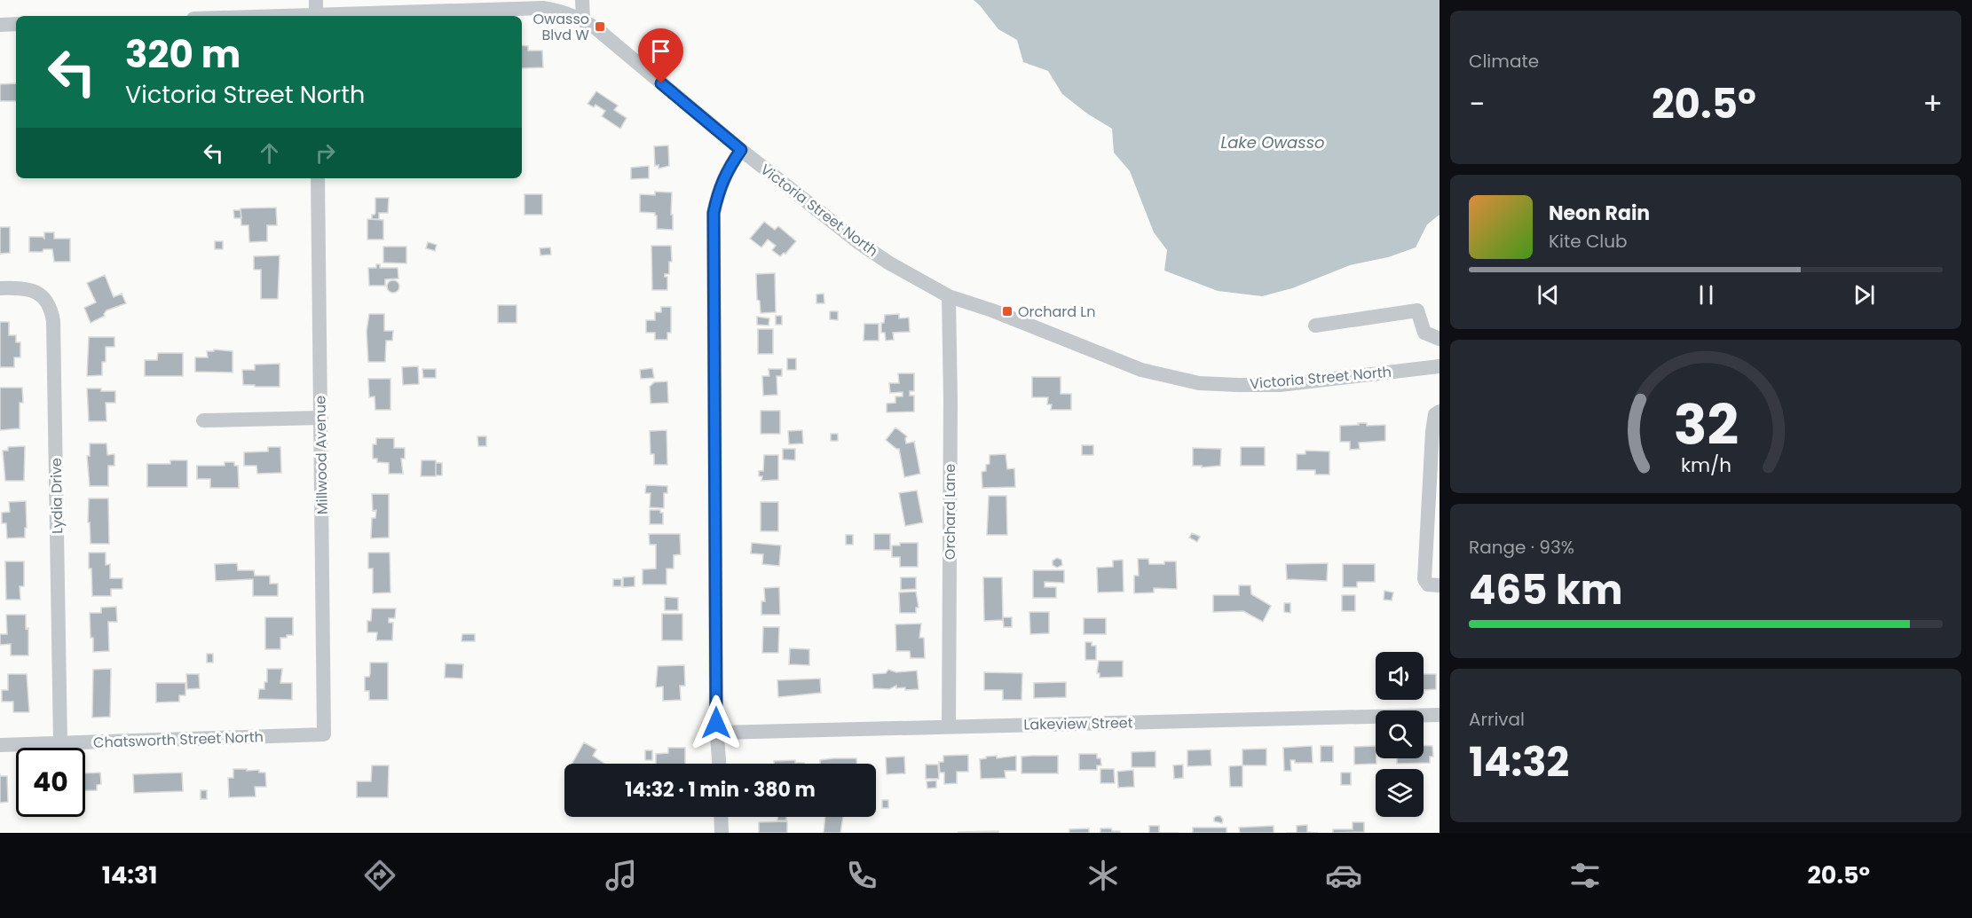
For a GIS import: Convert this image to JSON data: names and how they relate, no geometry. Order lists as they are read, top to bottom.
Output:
{
  "streets": {
    "street": [
      "Victoria Street North",
      "Millwood Avenue",
      "Lydia Drive",
      "Orchard Lane",
      "Lakeview Street",
      "Chatsworth Street North"
    ]
  },
  "crossings": [
    ["Victoria Street North", "Orchard Lane"],
    ["Millwood Avenue", "Chatsworth Street North"],
    ["Lydia Drive", "Chatsworth Street North"],
    ["Orchard Lane", "Lakeview Street"]
  ],
  "water": ["Lake Owasso"],
  "places": {
    "transit": ["Owasso Blvd W", "Orchard Ln"]
  },
  "page": {
    "tile": [
      "Climate",
      ["Range · 93%", "465 km"],
      ["Arrival", "14:32"]
    ],
    "turn": ["320 m", "Victoria Street North"],
    "heat": ["−", "20.5°", "+"],
    "song": ["Neon Rain", "Kite Club"],
    "limit": "40",
    "trip": "14:32 · 1 min · 380 m",
    "tabs": ["14:31", "20.5°"],
    "gauge": ["32", "km/h"]
  }
}
